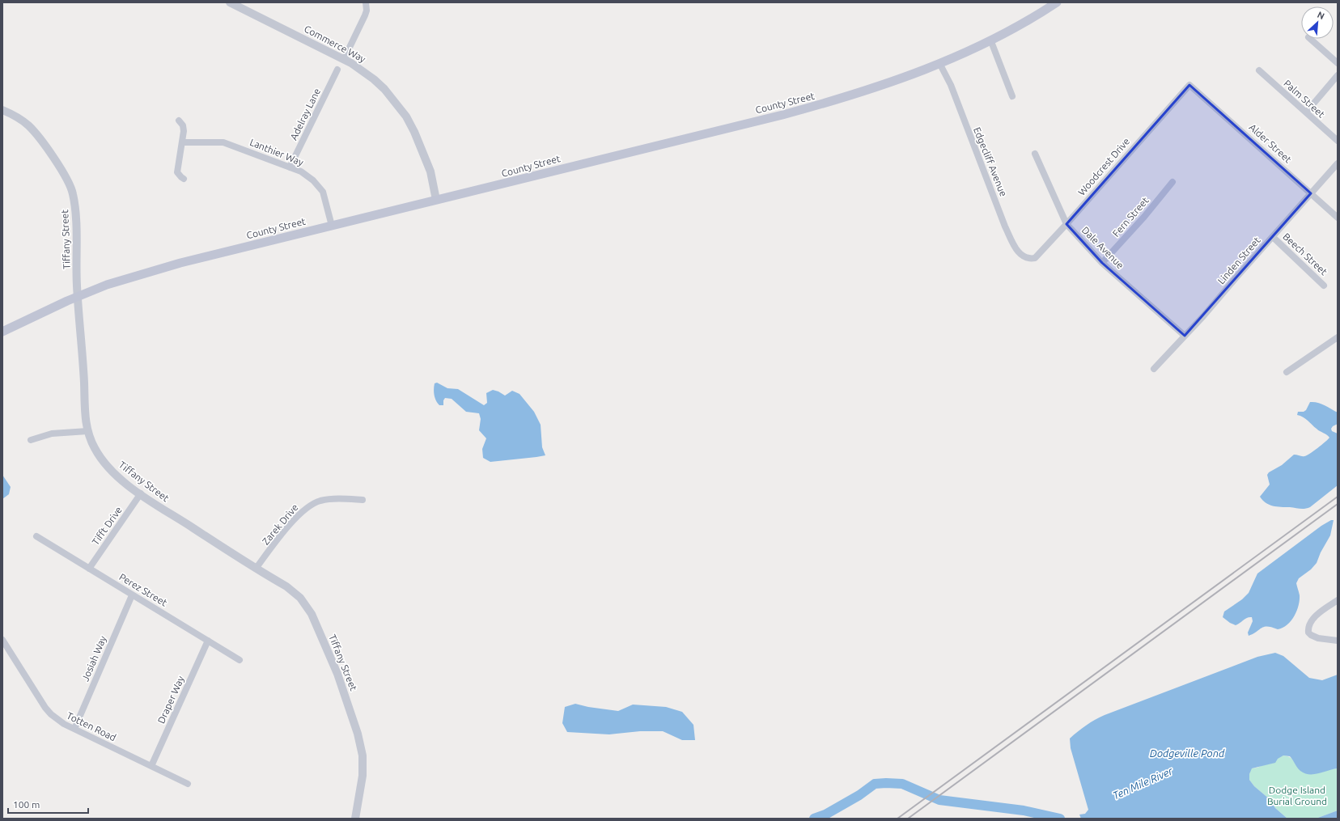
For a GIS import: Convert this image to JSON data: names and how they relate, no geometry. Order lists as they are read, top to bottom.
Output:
{
  "streets": {
    "main road": ["County Street"],
    "street": [
      "Commerce Way",
      "Palm Street",
      "Adelray Lane",
      "Alder Street",
      "Lanthier Way",
      "Edgecliff Avenue",
      "Woodcrest Drive",
      "Fern Street",
      "Tiffany Street",
      "Dale Avenue",
      "Beech Street",
      "Linden Street",
      "Zarek Drive",
      "Tifft Drive",
      "Perez Street",
      "Josiah Way",
      "Draper Way",
      "Totten Road"
    ]
  },
  "crossings": [
    ["Commerce Way", "County Street"],
    ["County Street", "Lanthier Way"],
    ["County Street", "Edgecliff Avenue"],
    ["County Street", "Tiffany Street"],
    ["Adelray Lane", "Lanthier Way"],
    ["Alder Street", "Woodcrest Drive"],
    ["Alder Street", "Linden Street"],
    ["Edgecliff Avenue", "Woodcrest Drive"],
    ["Woodcrest Drive", "Dale Avenue"],
    ["Fern Street", "Dale Avenue"],
    ["Tiffany Street", "Zarek Drive"],
    ["Tiffany Street", "Tifft Drive"],
    ["Dale Avenue", "Linden Street"],
    ["Beech Street", "Linden Street"],
    ["Tifft Drive", "Perez Street"],
    ["Perez Street", "Josiah Way"],
    ["Perez Street", "Draper Way"],
    ["Josiah Way", "Totten Road"],
    ["Draper Way", "Totten Road"]
  ],
  "water": ["Dodgeville Pond", "Ten Mile River"],
  "parks": ["Dodge Island Burial Ground"],
  "scale_bar": "100 m",
  "north": "top right"
}
